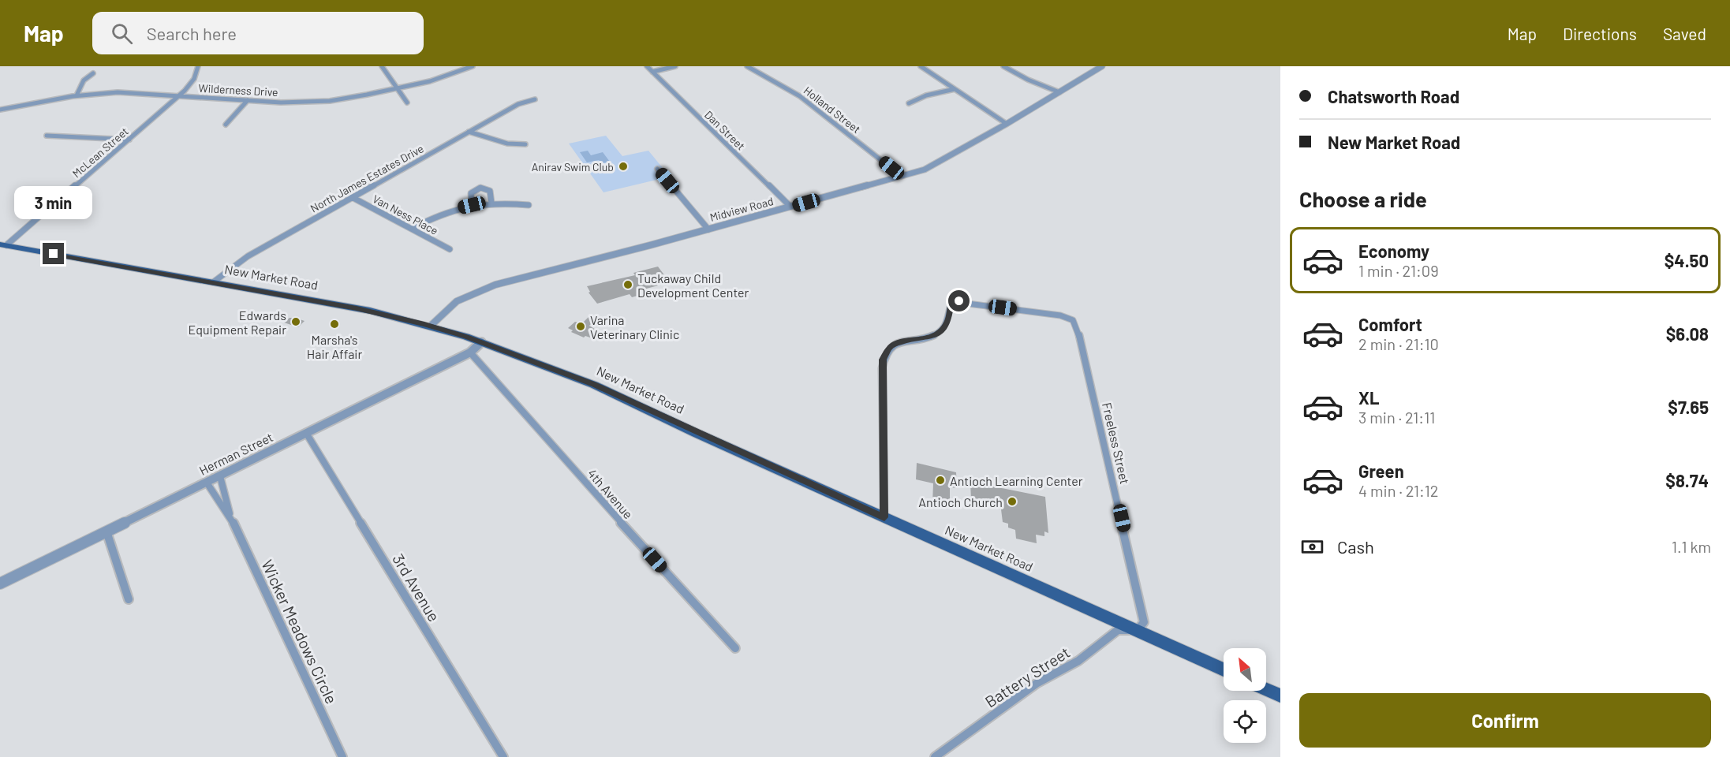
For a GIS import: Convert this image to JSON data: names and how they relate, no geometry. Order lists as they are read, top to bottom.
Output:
{
  "streets": {
    "main road": ["New Market Road"],
    "street": [
      "Wilderness Drive",
      "Holland Street",
      "Dan Street",
      "McLean Street",
      "North James Estates Drive",
      "Midview Road",
      "Van Ness Place",
      "Freeless Street",
      "Herman Street",
      "4th Avenue",
      "3rd Avenue",
      "Wicker Meadows Circle",
      "Battery Street"
    ]
  },
  "crossings": [
    ["Wilderness Drive", "McLean Street"],
    ["Holland Street", "Midview Road"],
    ["Dan Street", "Midview Road"],
    ["McLean Street", "New Market Road"],
    ["North James Estates Drive", "Van Ness Place"],
    ["North James Estates Drive", "New Market Road"],
    ["Midview Road", "New Market Road"],
    ["New Market Road", "Freeless Street"],
    ["New Market Road", "Herman Street"],
    ["New Market Road", "Battery Street"],
    ["Freeless Street", "Battery Street"],
    ["Herman Street", "4th Avenue"],
    ["Herman Street", "3rd Avenue"],
    ["Herman Street", "Wicker Meadows Circle"]
  ],
  "places": [
    "Anirav Swim Club",
    "Tuckaway Child Development Center",
    "Edwards Equipment Repair",
    "Marsha's Hair Affair",
    "Varina Veterinary Clinic",
    "Antioch Learning Center",
    "Antioch Church"
  ],
  "north": "top left",
  "page": {
    "header": "Map",
    "search": "Search here",
    "nav": ["Map", "Directions", "Saved"],
    "banner": ["Chatsworth Road", "New Market Road"],
    "heading": "Choose a ride",
    "bubble": "3 min",
    "list": [
      {
        "name": "Economy",
        "note": "1 min · 21:09",
        "value": "$4.50"
      },
      {
        "name": "Comfort",
        "note": "2 min · 21:10",
        "value": "$6.08"
      },
      {
        "name": "XL",
        "note": "3 min · 21:11",
        "value": "$7.65"
      },
      {
        "name": "Green",
        "note": "4 min · 21:12",
        "value": "$8.74"
      }
    ],
    "pay": ["Cash", "1.1 km"],
    "buttons": "Confirm"
  }
}
